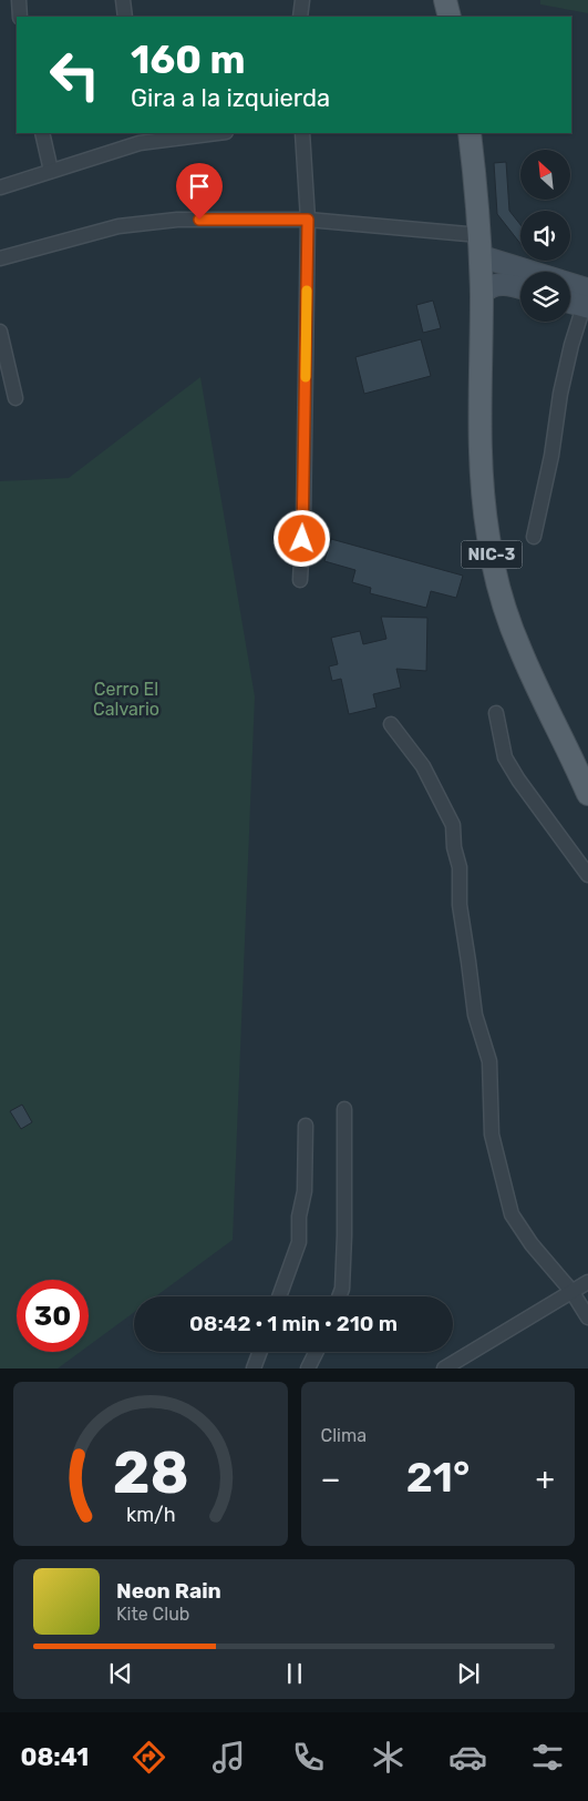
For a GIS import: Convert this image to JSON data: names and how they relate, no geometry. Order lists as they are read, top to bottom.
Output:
{
  "streets": {
    "main road": ["NIC-3"]
  },
  "parks": ["Cerro El Calvario"],
  "north": "top left",
  "page": {
    "turn": ["160 m", "Gira a la izquierda"],
    "limit": "30",
    "trip": "08:42 · 1 min · 210 m",
    "tile": "Clima",
    "heat": ["−", "21°", "+"],
    "song": ["Neon Rain", "Kite Club"],
    "tabs": "08:41",
    "gauge": ["28", "km/h"]
  }
}
